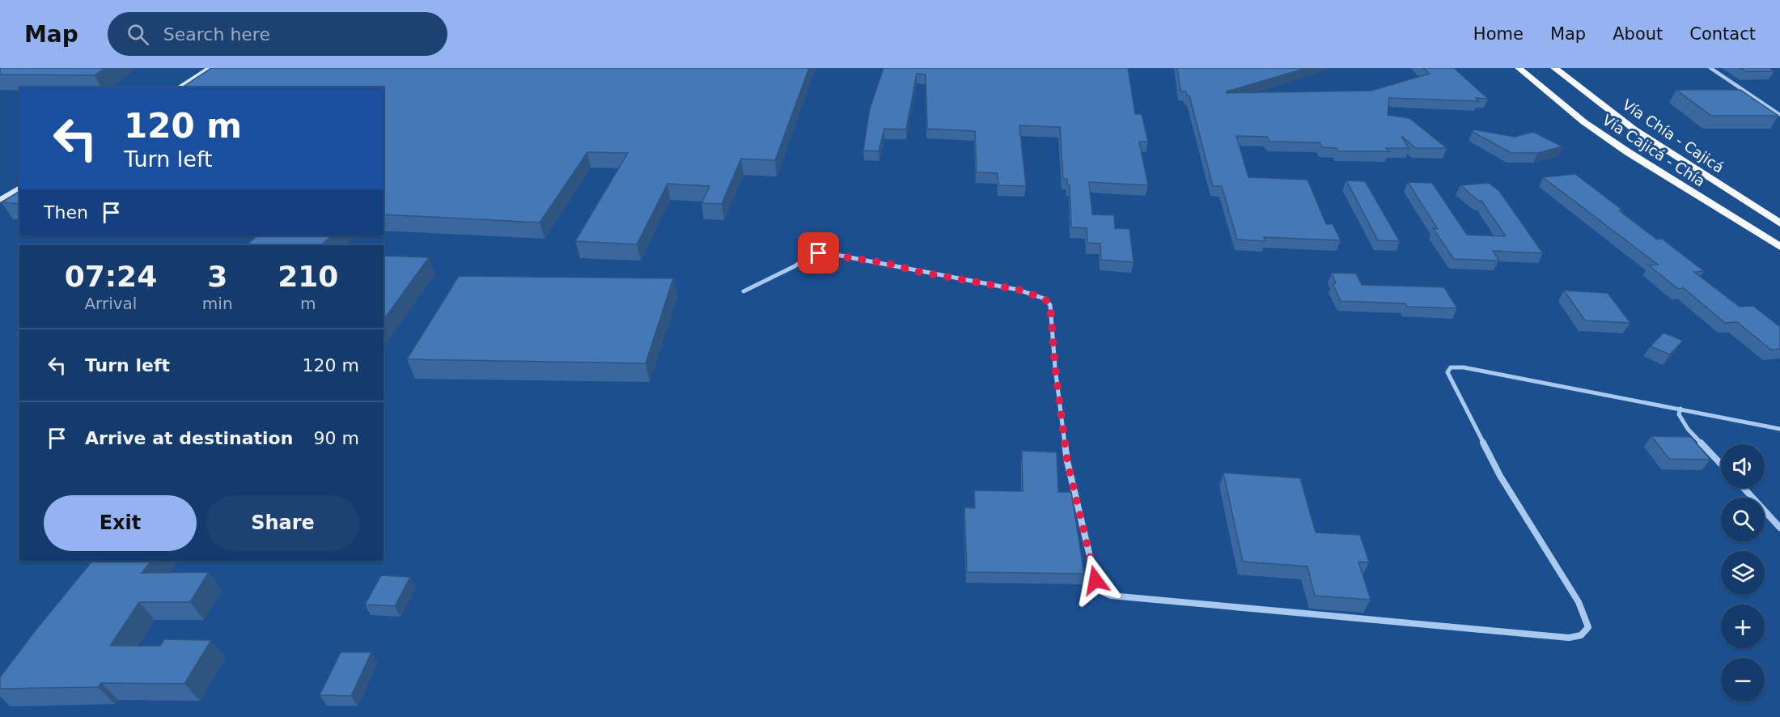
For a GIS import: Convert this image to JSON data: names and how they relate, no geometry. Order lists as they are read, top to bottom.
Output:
{
  "streets": {
    "highway": ["Vía Chía - Cajicá", "Vía Cajicá - Chía"]
  },
  "page": {
    "header": "Map",
    "search": "Search here",
    "nav": [
      "Home",
      "Map",
      "About",
      "Contact"
    ],
    "turn": ["120 m", "Turn left"],
    "then": "Then",
    "eta": [
      "07:24",
      "Arrival",
      "3",
      "min",
      "210",
      "m"
    ],
    "list": [
      {
        "name": "Turn left",
        "value": "120 m"
      },
      {
        "name": "Arrive at destination",
        "value": "90 m"
      }
    ],
    "map_buttons": ["+", "−"],
    "buttons": ["Exit", "Share"]
  }
}
